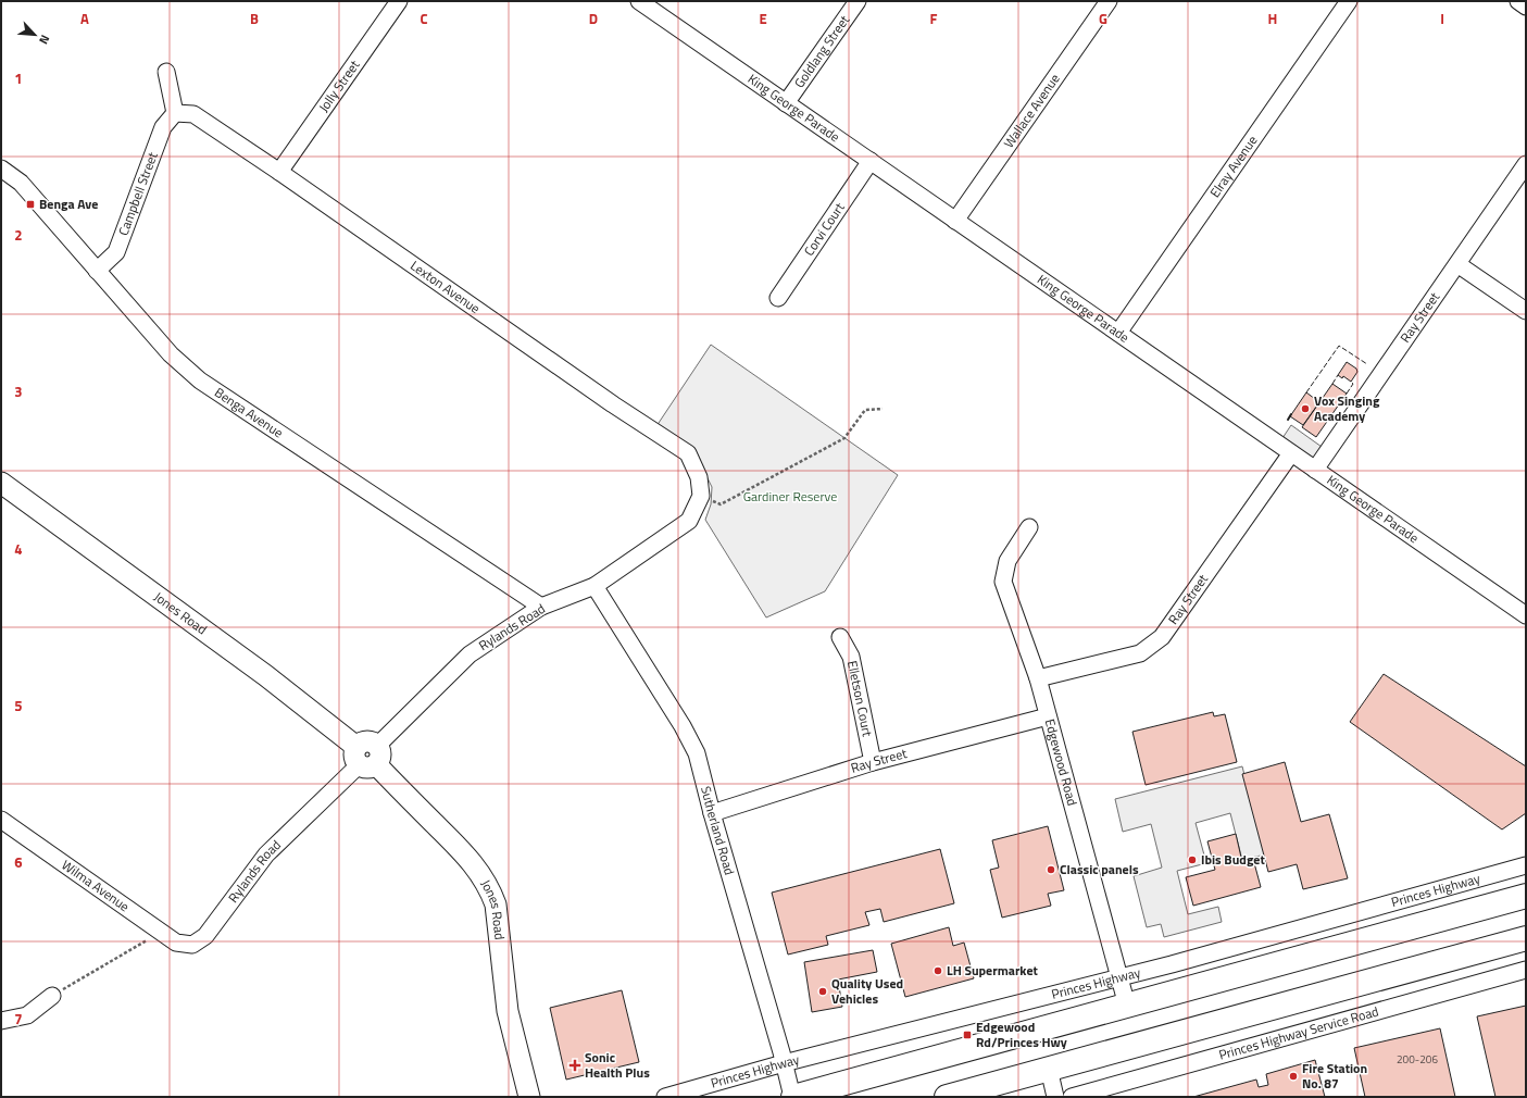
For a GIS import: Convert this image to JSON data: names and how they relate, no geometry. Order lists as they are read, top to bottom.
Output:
{
  "streets": {
    "main road": ["Jones Road"],
    "street": [
      "Goldlang Street",
      "Jolly Street",
      "King George Parade",
      "Wallace Avenue",
      "Elray Avenue",
      "Campbell Street",
      "Corvi Court",
      "Lexton Avenue",
      "Ray Street",
      "Benga Avenue",
      "Rylands Road",
      "Elletson Court",
      "Edgewood Road",
      "Sutherland Road",
      "Wilma Avenue",
      "Princes Highway",
      "Princes Highway Service Road"
    ]
  },
  "crossings": [
    ["Goldlang Street", "King George Parade"],
    ["Jolly Street", "Lexton Avenue"],
    ["King George Parade", "Wallace Avenue"],
    ["King George Parade", "Elray Avenue"],
    ["King George Parade", "Corvi Court"],
    ["King George Parade", "Ray Street"],
    ["Campbell Street", "Lexton Avenue"],
    ["Campbell Street", "Benga Avenue"],
    ["Lexton Avenue", "Rylands Road"],
    ["Ray Street", "Elletson Court"],
    ["Ray Street", "Edgewood Road"],
    ["Ray Street", "Sutherland Road"],
    ["Benga Avenue", "Rylands Road"],
    ["Jones Road", "Rylands Road"],
    ["Rylands Road", "Sutherland Road"],
    ["Rylands Road", "Wilma Avenue"],
    ["Edgewood Road", "Princes Highway"],
    ["Sutherland Road", "Princes Highway"]
  ],
  "parks": ["Gardiner Reserve"],
  "places": {
    "transit": ["Benga Ave", "Edgewood Rd/Princes Hwy"],
    "other": [
      "Vox Singing Academy",
      "Ibis Budget",
      "Classic panels",
      "LH Supermarket",
      "Quality Used Vehicles",
      "Fire Station No. 87"
    ],
    "health": ["Sonic Health Plus"]
  },
  "house_numbers": ["200-206"],
  "north": "bottom right",
  "grid": {
    "columns": [
      "A",
      "B",
      "C",
      "D",
      "E",
      "F",
      "G",
      "H",
      "I"
    ],
    "rows": [
      "1",
      "2",
      "3",
      "4",
      "5",
      "6",
      "7"
    ]
  }
}
